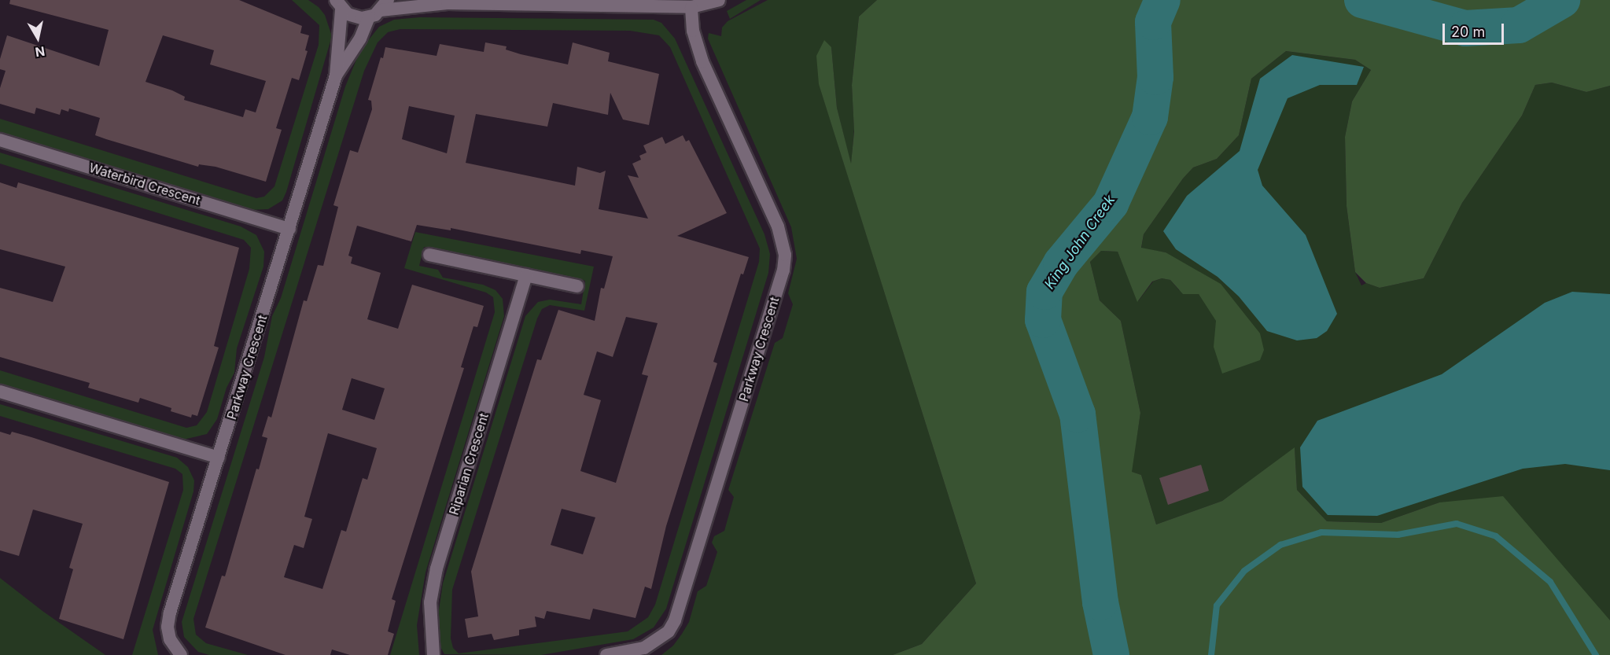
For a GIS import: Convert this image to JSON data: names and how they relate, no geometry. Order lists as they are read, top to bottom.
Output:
{
  "streets": {
    "street": ["Waterbird Crescent", "Parkway Crescent", "Riparian Crescent"]
  },
  "crossings": [
    ["Waterbird Crescent", "Parkway Crescent"]
  ],
  "water": ["King John Creek"],
  "scale_bar": "20 m",
  "north": "bottom"
}
